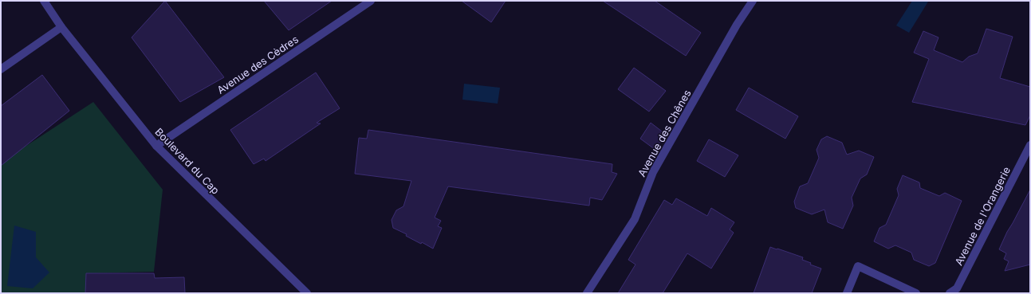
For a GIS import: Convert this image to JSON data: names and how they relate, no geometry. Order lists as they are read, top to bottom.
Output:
{
  "streets": {
    "street": [
      "Avenue des Cèdres",
      "Avenue des Chênes",
      "Boulevard du Cap",
      "Avenue de l'Orangerie"
    ]
  },
  "crossings": [
    ["Avenue des Cèdres", "Boulevard du Cap"]
  ]
}
